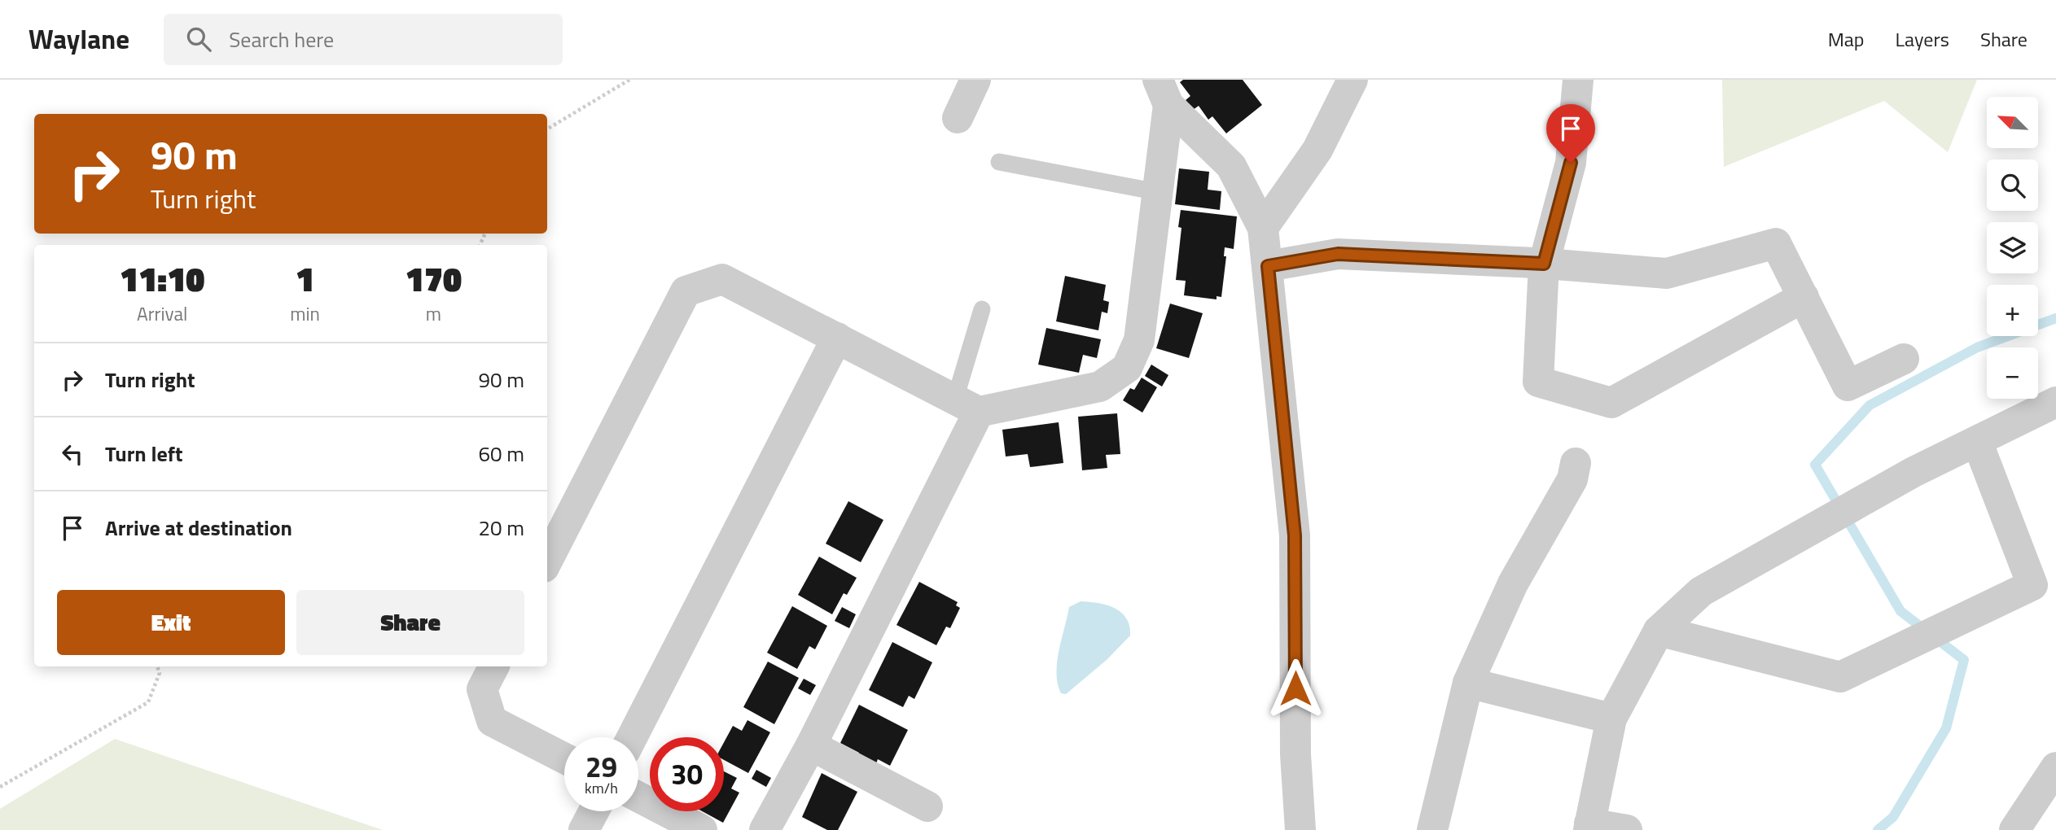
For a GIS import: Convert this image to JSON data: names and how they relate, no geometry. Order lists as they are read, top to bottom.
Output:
{
  "north": "top left",
  "page": {
    "header": "Waylane",
    "search": "Search here",
    "nav": ["Map", "Layers", "Share"],
    "map_buttons": ["+", "−"],
    "turn": ["90 m", "Turn right"],
    "eta": [
      "11:10",
      "Arrival",
      "1",
      "min",
      "170",
      "m"
    ],
    "list": [
      {
        "name": "Turn right",
        "value": "90 m"
      },
      {
        "name": "Turn left",
        "value": "60 m"
      },
      {
        "name": "Arrive at destination",
        "value": "20 m"
      }
    ],
    "buttons": ["Exit", "Share"],
    "speed": "29 km/h",
    "limit": "30"
  }
}
